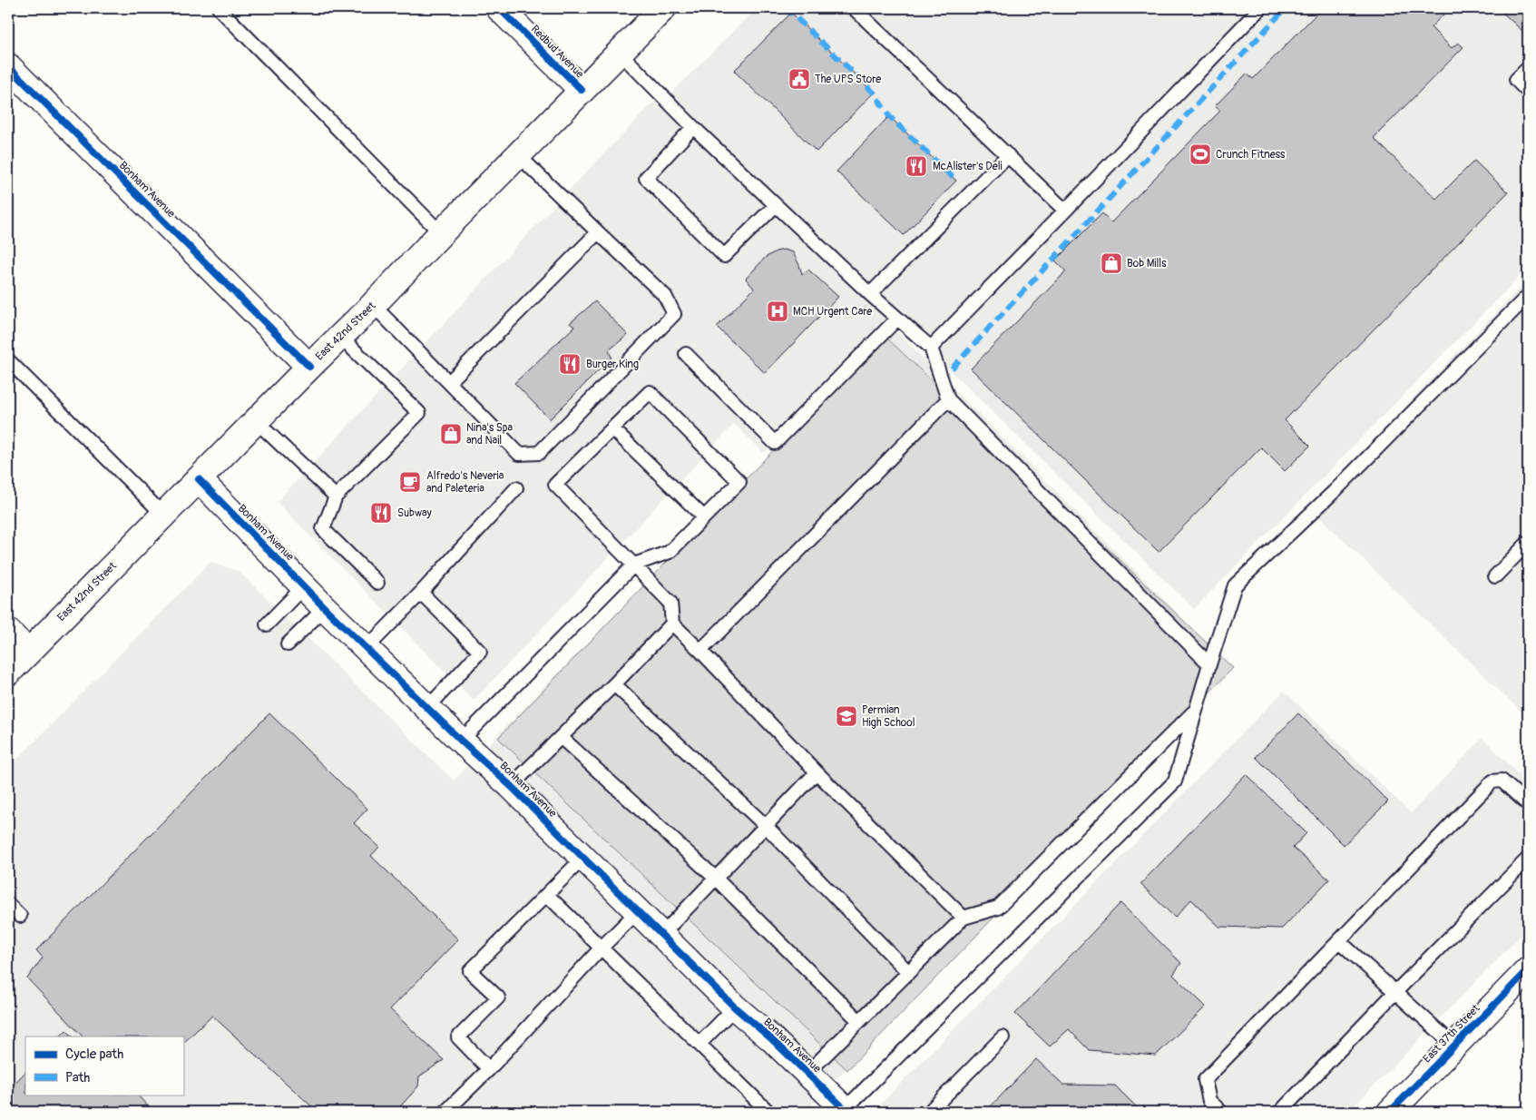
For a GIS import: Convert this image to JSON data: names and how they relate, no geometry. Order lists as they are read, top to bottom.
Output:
{
  "streets": {
    "main road": [
      "Redbud Avenue",
      "Bonham Avenue",
      "East 42nd Street",
      "East 37th Street"
    ]
  },
  "crossings": [
    ["Redbud Avenue", "East 42nd Street"],
    ["Bonham Avenue", "East 42nd Street"]
  ],
  "places": {
    "public building": ["The UPS Store"],
    "sports": ["Crunch Fitness"],
    "restaurant": ["McAlister's Deli", "Burger King", "Subway"],
    "shop": ["Bob Mills", "Nina's Spa and Nail"],
    "hospital": ["MCH Urgent Care"],
    "cafe": ["Alfredo's Neveria and Paleteria"],
    "school or university": ["Permian High School"]
  },
  "legend": ["Cycle path", "Path"]
}
